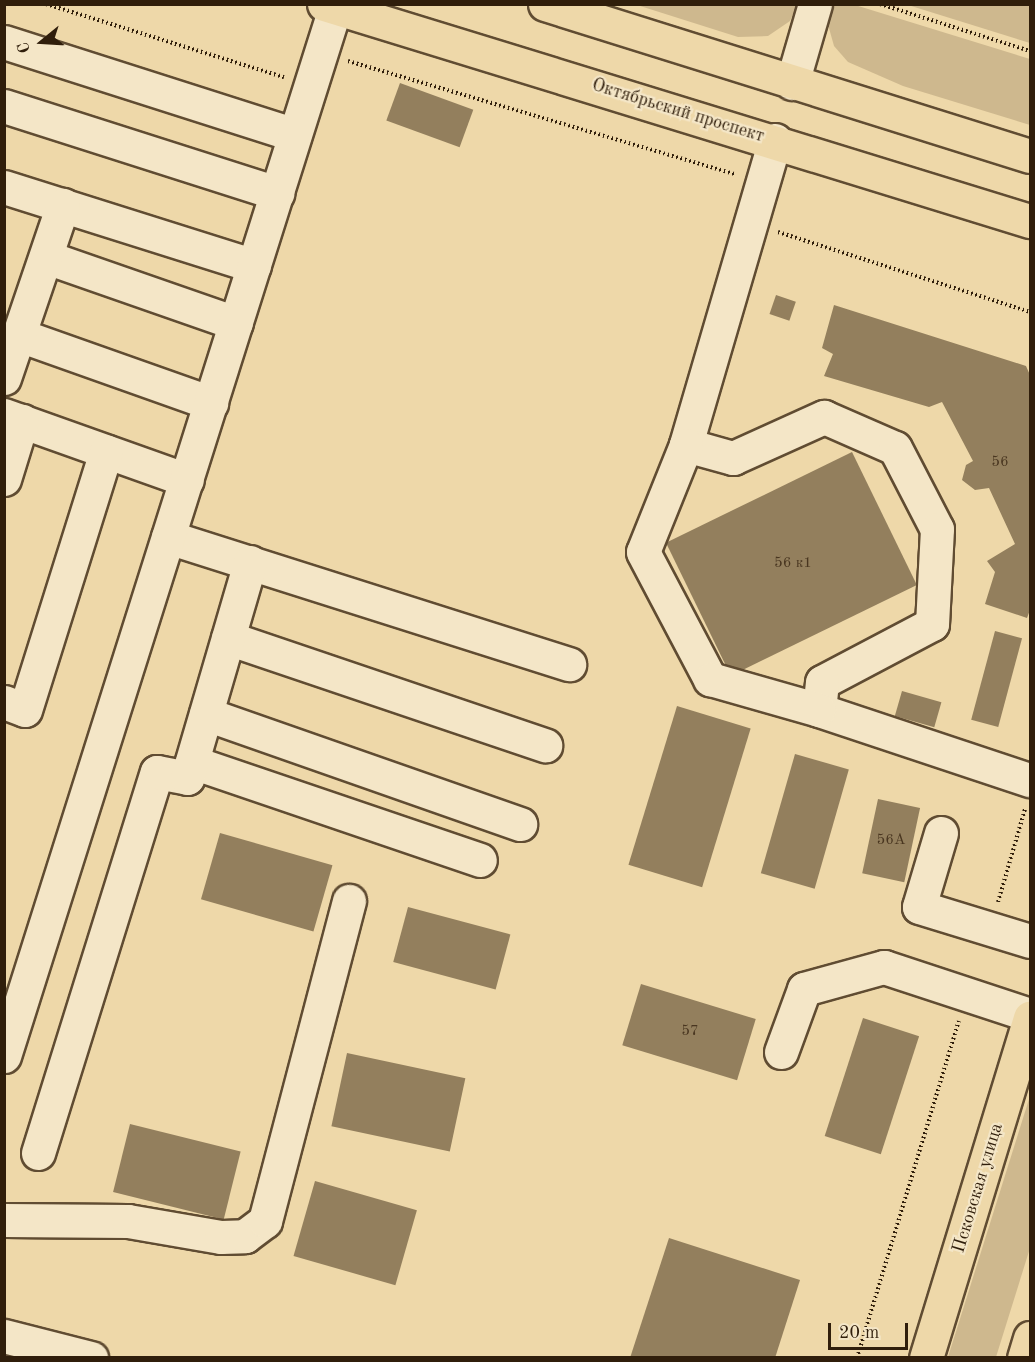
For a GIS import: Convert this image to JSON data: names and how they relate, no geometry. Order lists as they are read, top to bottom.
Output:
{
  "streets": {
    "main road": ["Октябрьский проспект", "Псковская улица"]
  },
  "house_numbers": [
    "56",
    "56 к1",
    "56А",
    "57"
  ],
  "scale_bar": "20 m",
  "north": "left"
}
